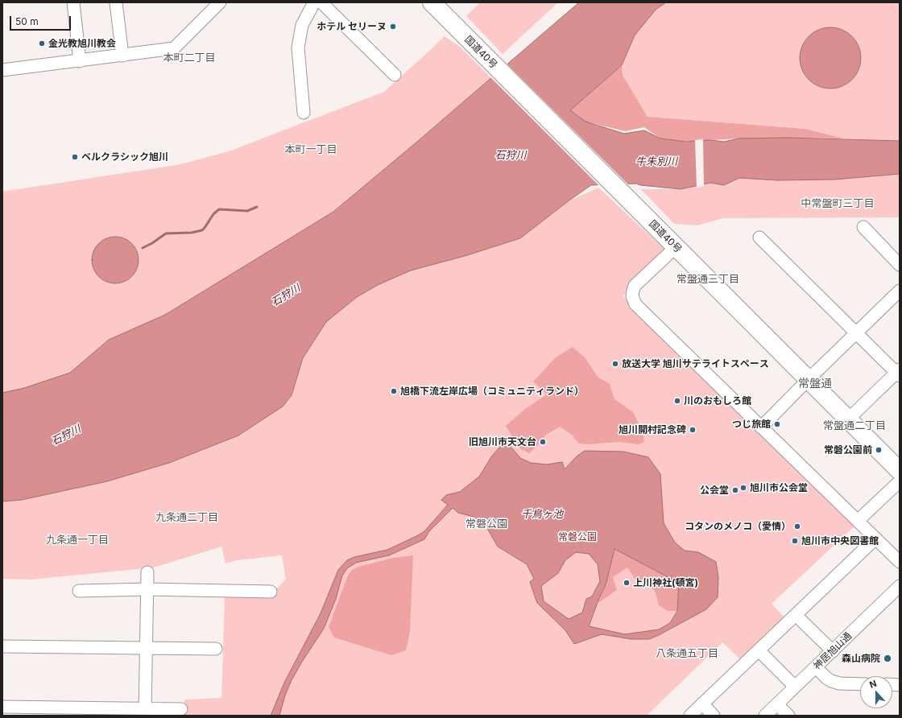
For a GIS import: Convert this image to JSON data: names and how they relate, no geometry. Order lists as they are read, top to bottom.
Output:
{
  "streets": {
    "highway": ["国道40号"],
    "street": ["神居旭山通"]
  },
  "districts": [
    "本町二丁目",
    "本町一丁目",
    "中常盤町三丁目",
    "常盤通三丁目",
    "常盤通",
    "常盤通二丁目",
    "九条通二丁目",
    "常磐公園",
    "九条通一丁目",
    "八条通五丁目"
  ],
  "water": ["石狩川", "牛朱別川", "千鳥ヶ池"],
  "parks": ["常磐公園"],
  "places": [
    "ホテル セリーヌ",
    "金光教旭川教会",
    "ベルクラシック旭川",
    "放送大学 旭川サテライトスペース",
    "旭橋下流左岸広場（コミュニティランド）",
    "川のおもしろ館",
    "つじ旅館",
    "旭川開村記念碑",
    "旧旭川市天文台",
    "常磐公園前",
    "旭川市公会堂",
    "公会堂",
    "コタンのメノコ（愛情）",
    "旭川市中央図書館",
    "上川神社(頓宮)",
    "森山病院"
  ],
  "scale_bar": "50 m",
  "north": "top"
}
